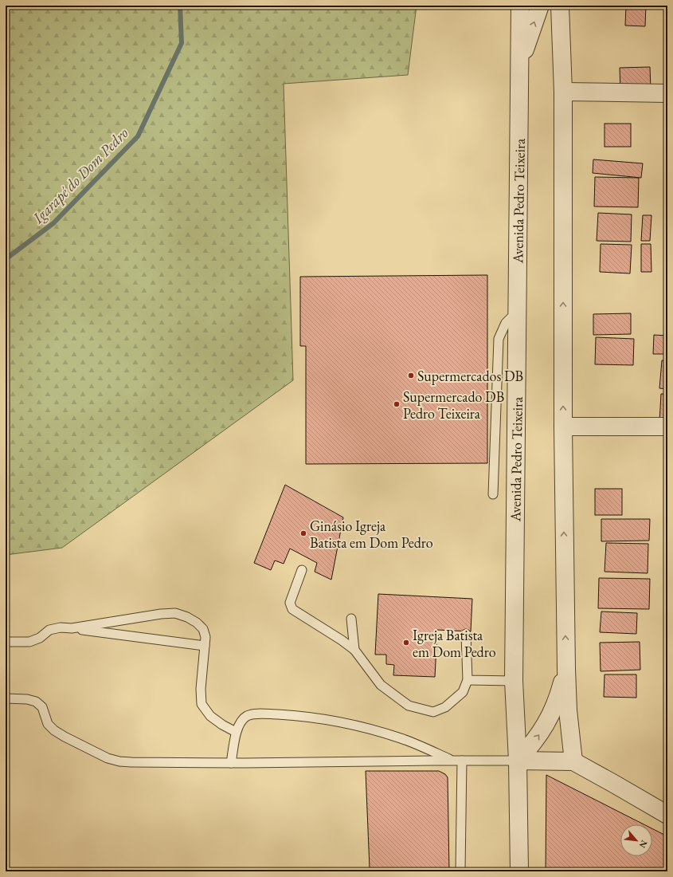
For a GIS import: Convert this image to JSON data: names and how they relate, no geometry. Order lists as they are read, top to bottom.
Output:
{
  "streets": {
    "street": ["Avenida Pedro Teixeira"]
  },
  "water": ["Igarapé do Dom Pedro"],
  "places": [
    "Supermercados DB",
    "Supermercado DB Pedro Teixeira",
    "Ginásio Igreja Batista em Dom Pedro",
    "Igreja Batista em Dom Pedro"
  ],
  "north": "bottom right"
}
